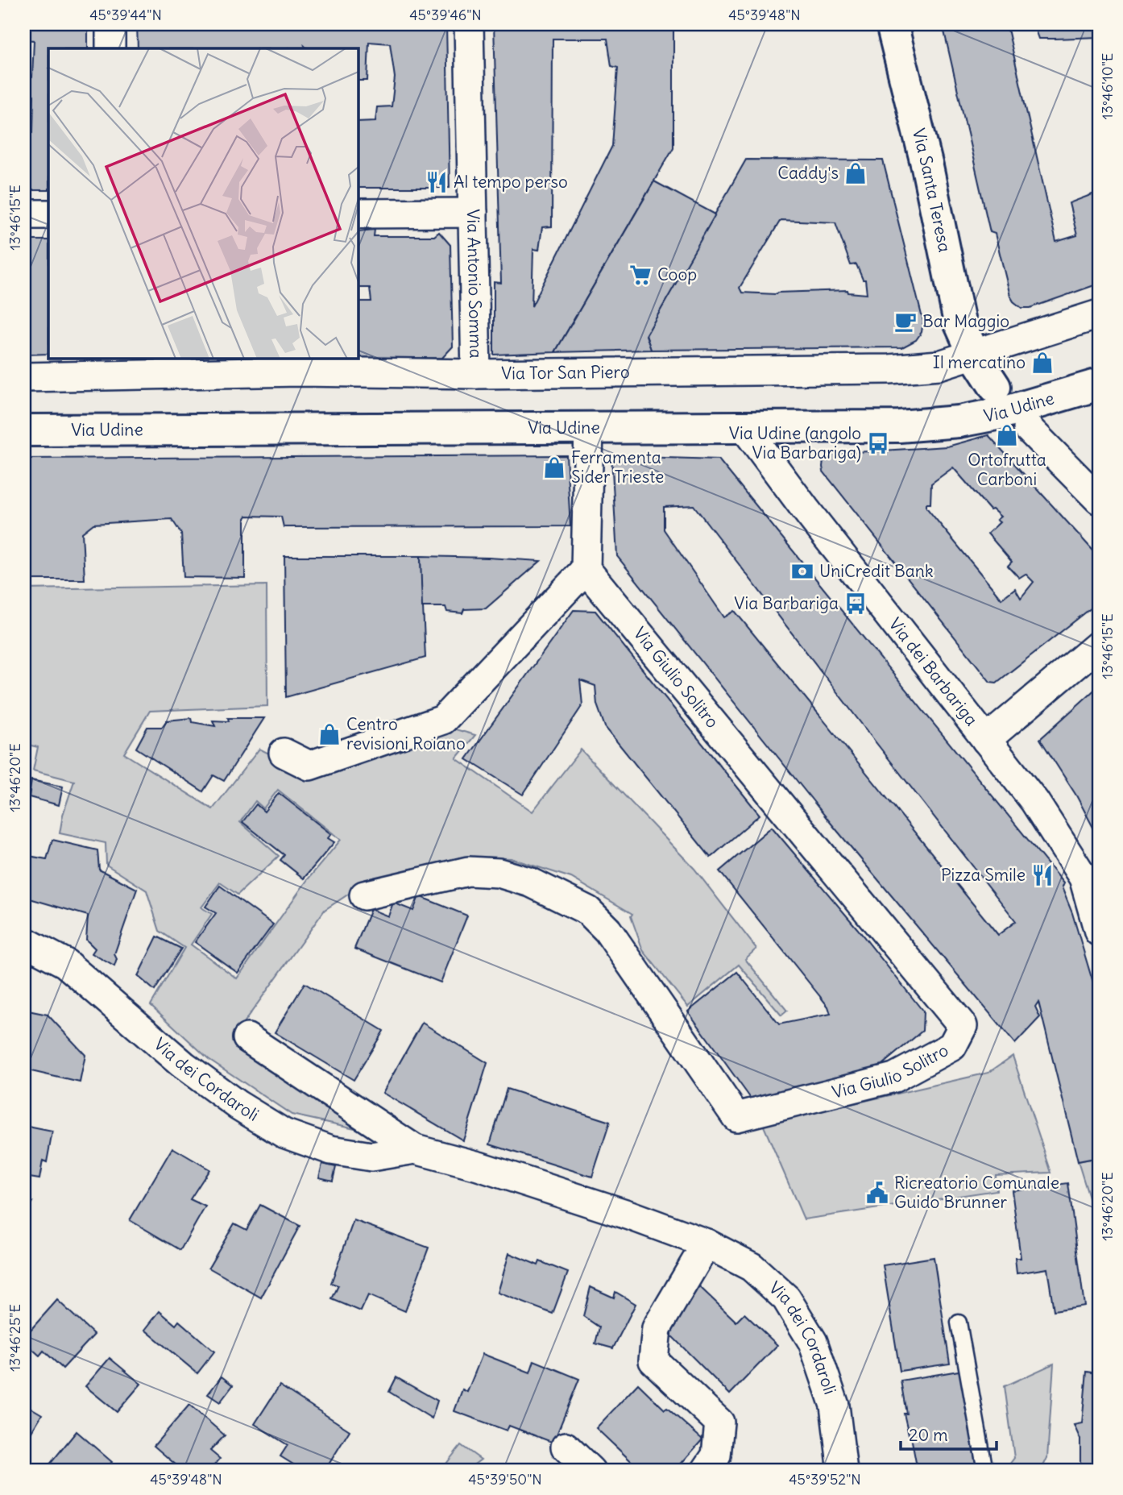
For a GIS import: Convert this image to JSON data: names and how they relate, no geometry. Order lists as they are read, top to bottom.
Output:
{
  "streets": {
    "main road": ["Via Santa Teresa", "Via Udine"],
    "street": [
      "Via Antonio Somma",
      "Via Tor San Piero",
      "Via dei Barbariga",
      "Via Giulio Solitro",
      "Via dei Cordaroli"
    ]
  },
  "crossings": [
    ["Via Santa Teresa", "Via Tor San Piero"],
    ["Via Antonio Somma", "Via Tor San Piero"],
    ["Via Udine", "Via dei Barbariga"]
  ],
  "places": {
    "shop": [
      "Caddy's",
      "Il mercatino",
      "Ortofrutta Carboni",
      "Ferramenta Sider Trieste",
      "Centro revisioni Roiano"
    ],
    "restaurant": ["Al tempo perso", "Pizza Smile"],
    "supermarket": ["Coop"],
    "cafe": ["Bar Maggio"],
    "bus stop": ["Via Udine (angolo Via Barbariga)", "Via Barbariga"],
    "bank": ["UniCredit Bank"],
    "public building": ["Ricreatorio Comunale Guido Brunner"]
  },
  "scale_bar": "20 m",
  "coordinates": [
    "45°39'44\"N",
    "45°39'46\"N",
    "45°39'48\"N",
    "13°46'10\"E",
    "13°46'15\"E",
    "13°46'20\"E",
    "13°46'25\"E",
    "45°39'50\"N",
    "45°39'52\"N"
  ]
}
